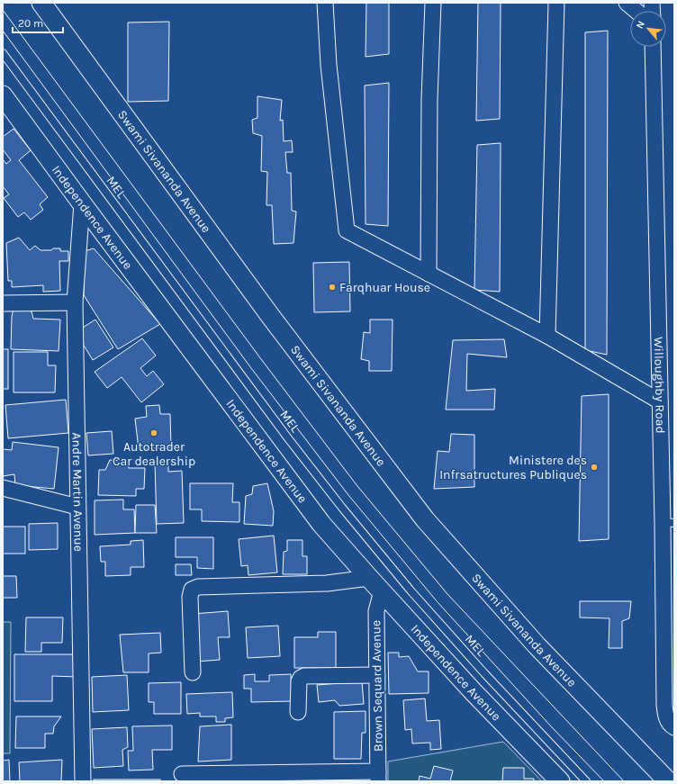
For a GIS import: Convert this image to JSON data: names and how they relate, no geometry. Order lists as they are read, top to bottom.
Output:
{
  "streets": {
    "street": [
      "Swami Sivananda Avenue",
      "Independence Avenue",
      "Willoughby Road",
      "Andre Martin Avenue",
      "Brown Sequard Avenue"
    ],
    "lane": ["MEL"]
  },
  "crossings": [
    ["Independence Avenue", "Andre Martin Avenue"],
    ["Independence Avenue", "Brown Sequard Avenue"]
  ],
  "places": ["Farqhuar House", "Autotrader Car dealership", "Ministere des Infrsatructures Publiques"],
  "scale_bar": "20 m",
  "north": "top left"
}
